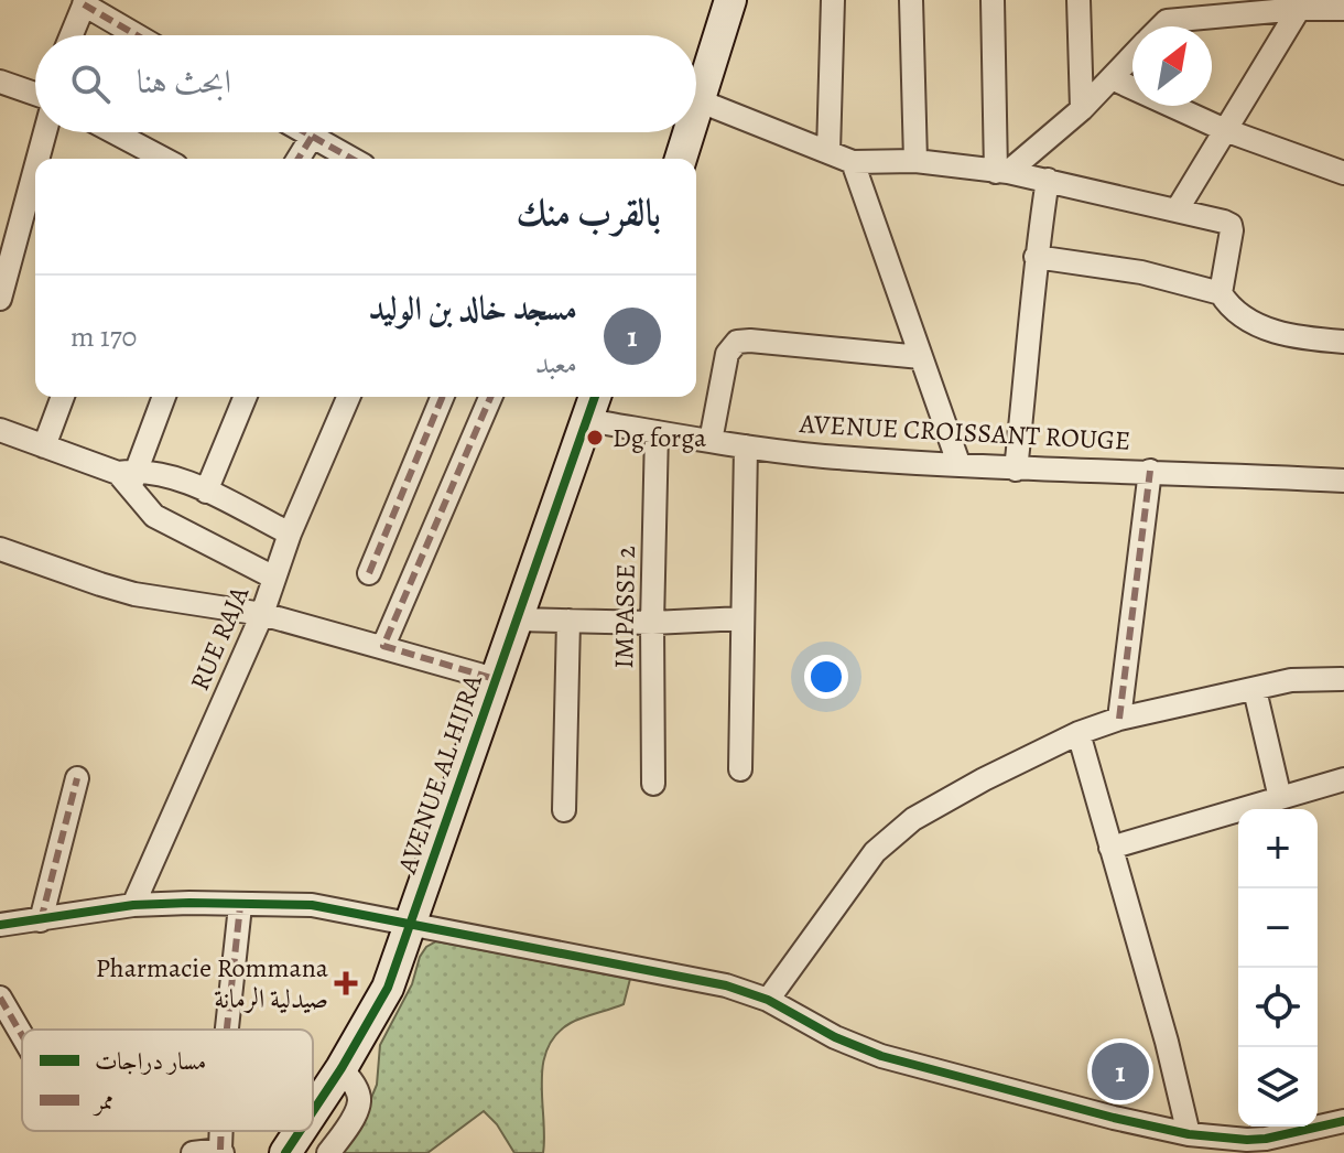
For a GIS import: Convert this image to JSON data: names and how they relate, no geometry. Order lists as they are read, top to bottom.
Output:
{
  "streets": {
    "street": [
      "AVENUE CROISSANT ROUGE",
      "IMPASSE 2",
      "RUE RAJA",
      "AVENUE AL HIJRA"
    ]
  },
  "crossings": [
    ["AVENUE CROISSANT ROUGE", "IMPASSE 2"],
    ["AVENUE CROISSANT ROUGE", "AVENUE AL HIJRA"]
  ],
  "places": {
    "other": ["Dg forga"],
    "health": ["Pharmacie Rommana صيدلية الرمانة"]
  },
  "legend": ["مسار دراجات", "ممر"],
  "north": "top right",
  "page": {
    "search": "ابحث هنا",
    "heading": "بالقرب منك",
    "list": [
      {
        "mark": "1",
        "name": "مسجد خالد بن الوليد",
        "note": "معبد",
        "value": "170 m"
      }
    ],
    "map_buttons": ["+", "−"],
    "pins": "1"
  }
}
